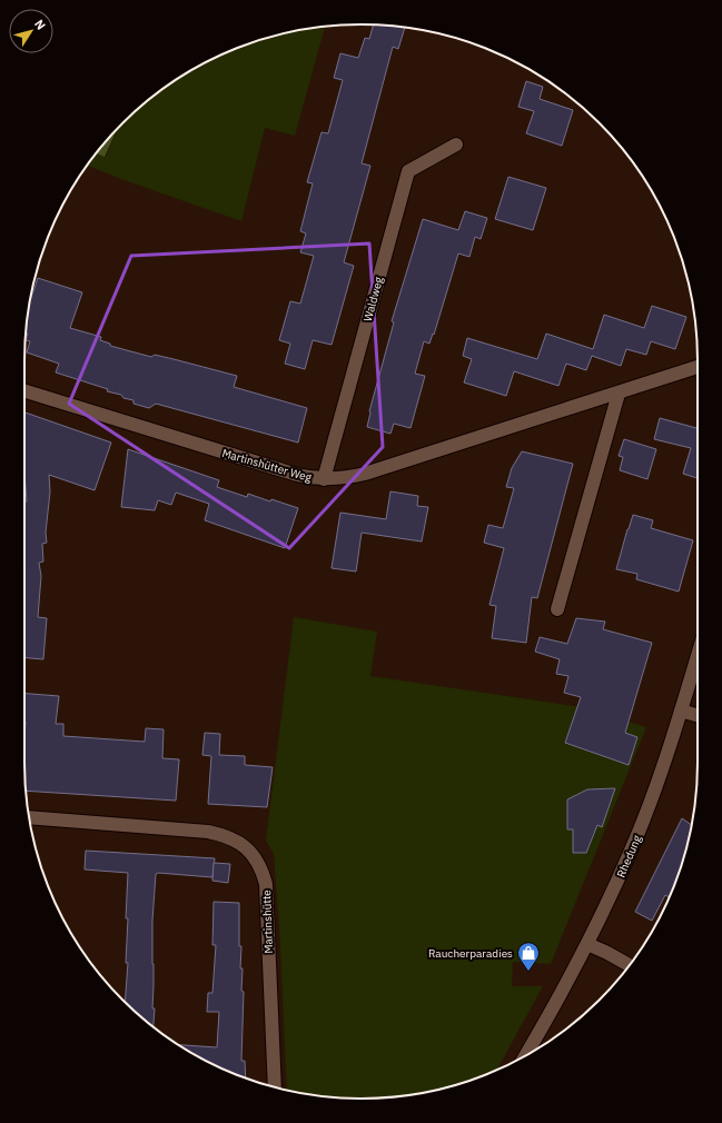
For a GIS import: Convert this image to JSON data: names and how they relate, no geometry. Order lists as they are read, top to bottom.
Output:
{
  "streets": {
    "street": [
      "Waldweg",
      "Martinshütter Weg",
      "Rhedung",
      "Martinshütte"
    ]
  },
  "crossings": [
    ["Waldweg", "Martinshütter Weg"]
  ],
  "places": {
    "shop": ["Raucherparadies"]
  },
  "north": "top right"
}
